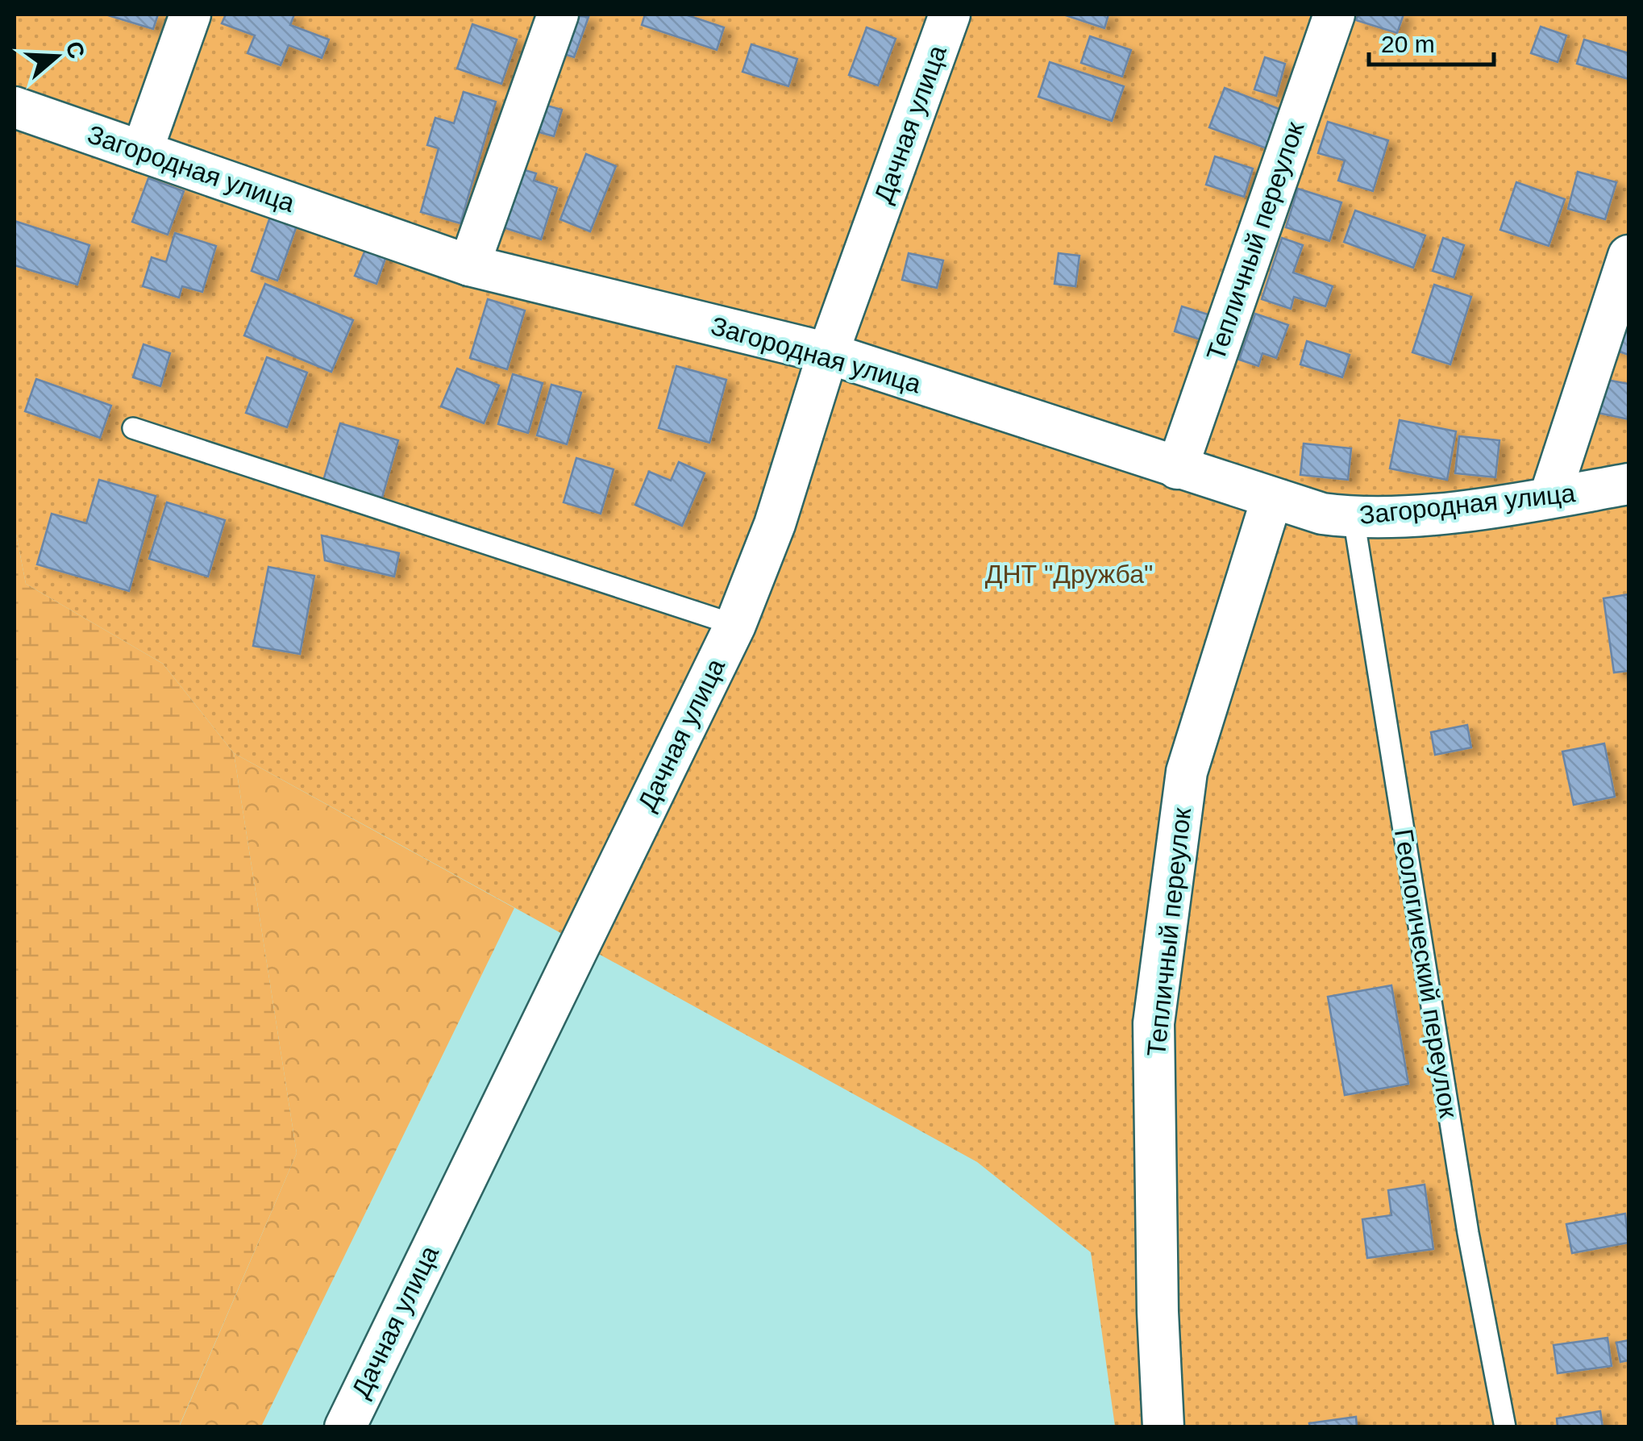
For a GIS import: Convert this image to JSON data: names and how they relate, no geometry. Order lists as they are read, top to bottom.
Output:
{
  "streets": {
    "street": ["Дачная улица", "Загородная улица", "Тепличный переулок"],
    "lane": ["Геологический переулок"]
  },
  "crossings": [
    ["Дачная улица", "Загородная улица"],
    ["Загородная улица", "Тепличный переулок"],
    ["Загородная улица", "Геологический переулок"]
  ],
  "parks": ["ДНТ \"Дружба\""],
  "scale_bar": "20 m",
  "north": "right"
}
